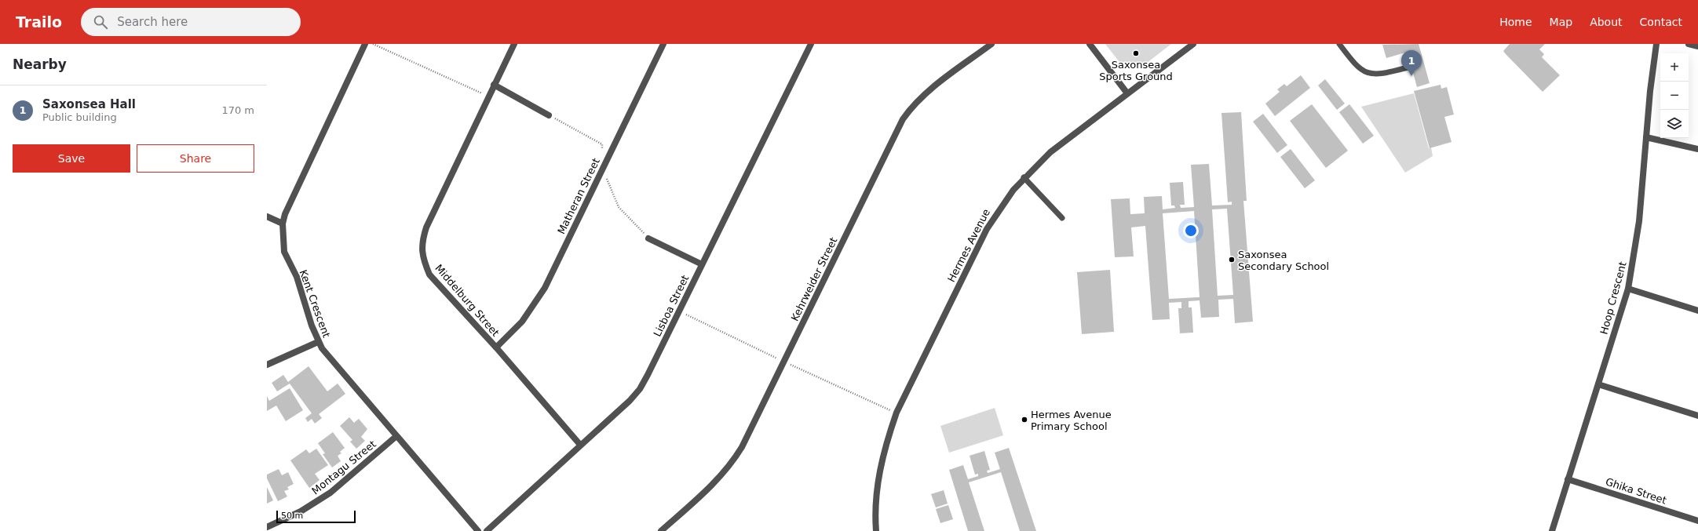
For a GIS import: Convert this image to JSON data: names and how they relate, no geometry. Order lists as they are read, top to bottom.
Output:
{
  "streets": {
    "street": [
      "Matheran Street",
      "Hermes Avenue",
      "Kehrweider Street",
      "Hoop Crescent",
      "Middelburg Street",
      "Kent Crescent",
      "Lisboa Street",
      "Montagu Street",
      "Ghika Street"
    ]
  },
  "crossings": [
    ["Matheran Street", "Middelburg Street"],
    ["Hoop Crescent", "Ghika Street"],
    ["Middelburg Street", "Lisboa Street"],
    ["Kent Crescent", "Montagu Street"]
  ],
  "places": ["Saxonsea Sports Ground", "Saxonsea Secondary School", "Hermes Avenue Primary School"],
  "scale_bar": "50 m",
  "page": {
    "header": "Trailo",
    "search": "Search here",
    "nav": [
      "Home",
      "Map",
      "About",
      "Contact"
    ],
    "heading": "Nearby",
    "pins": "1",
    "map_buttons": ["+", "−"],
    "list": [
      {
        "mark": "1",
        "name": "Saxonsea Hall",
        "note": "Public building",
        "value": "170 m"
      }
    ],
    "buttons": ["Save", "Share"],
    "scale": "50 m"
  }
}
